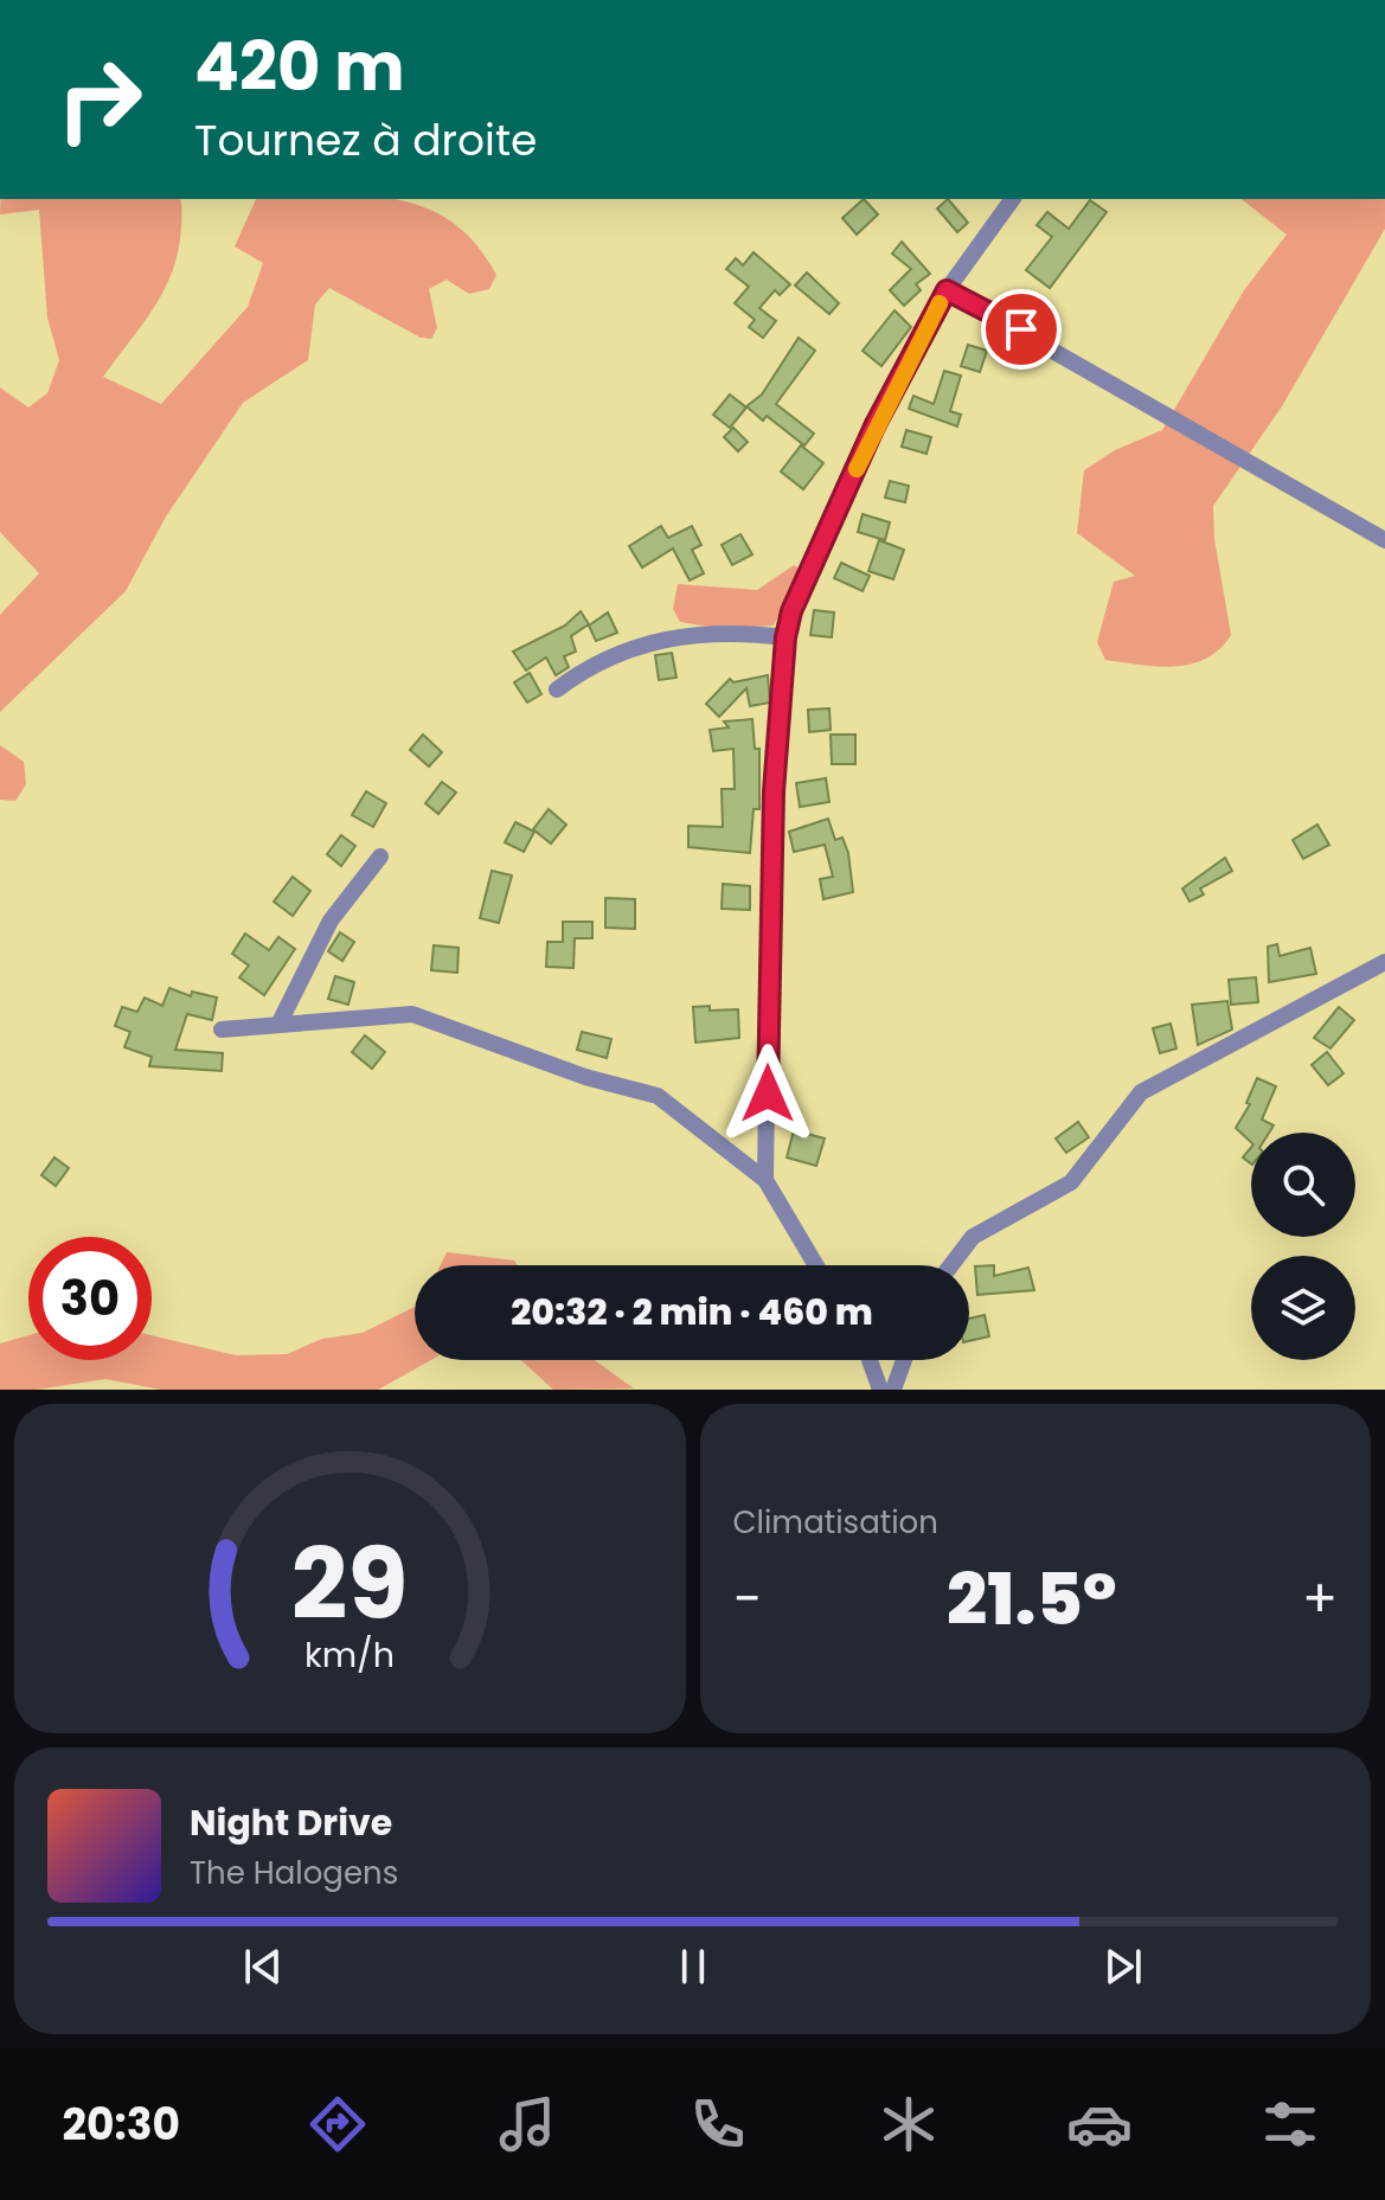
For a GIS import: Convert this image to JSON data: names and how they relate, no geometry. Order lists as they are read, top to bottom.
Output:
{
  "page": {
    "turn": ["420 m", "Tournez à droite"],
    "limit": "30",
    "trip": "20:32 · 2 min · 460 m",
    "tile": "Climatisation",
    "heat": ["−", "21.5°", "+"],
    "song": ["Night Drive", "The Halogens"],
    "tabs": "20:30",
    "gauge": ["29", "km/h"]
  }
}
